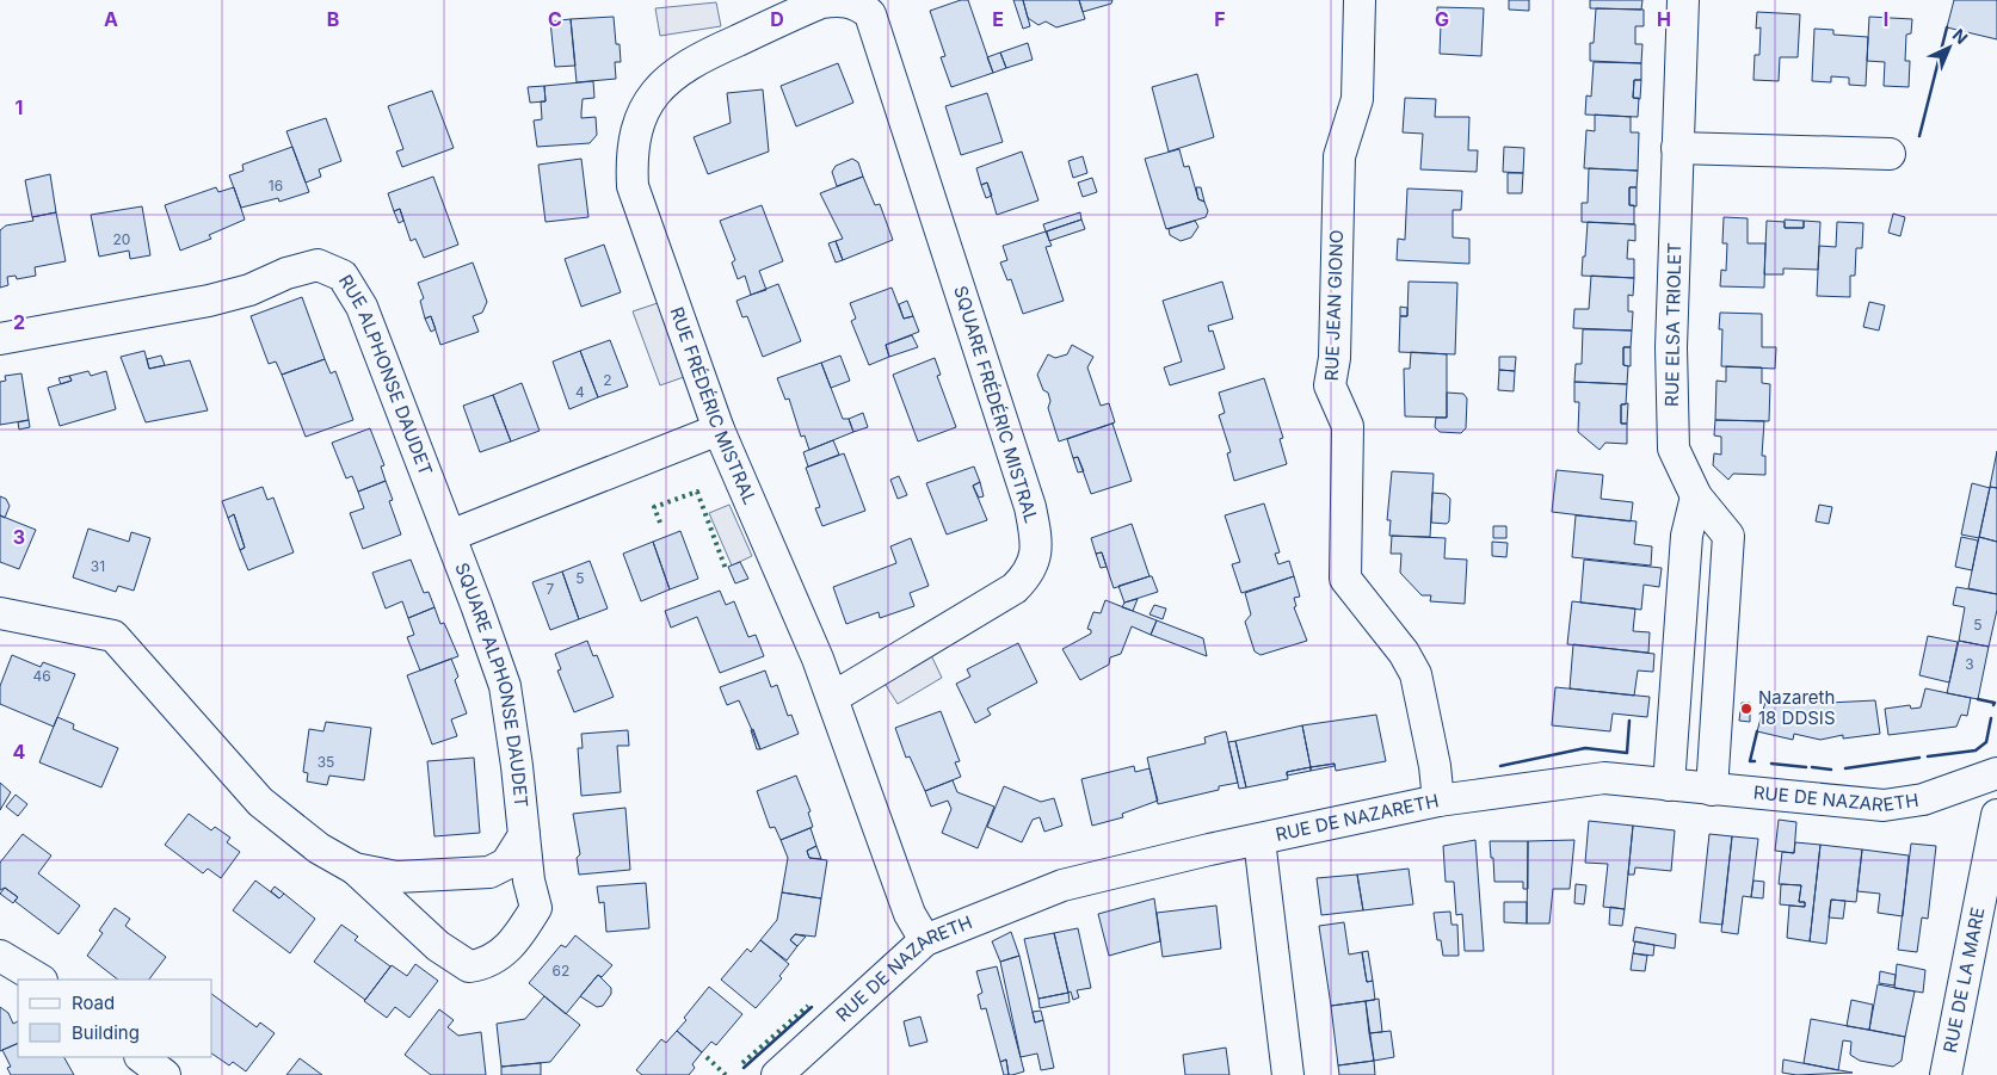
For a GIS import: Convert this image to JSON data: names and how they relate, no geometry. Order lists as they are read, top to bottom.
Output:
{
  "streets": {
    "street": [
      "RUE JEAN GIONO",
      "RUE ELSA TRIOLET",
      "RUE ALPHONSE DAUDET",
      "RUE FRÉDÉRIC MISTRAL",
      "SQUARE FRÉDÉRIC MISTRAL",
      "SQUARE ALPHONSE DAUDET",
      "RUE DE NAZARETH",
      "RUE DE LA MARE"
    ]
  },
  "crossings": [
    ["RUE JEAN GIONO", "RUE DE NAZARETH"],
    ["RUE ELSA TRIOLET", "RUE DE NAZARETH"],
    ["RUE ALPHONSE DAUDET", "SQUARE ALPHONSE DAUDET"],
    ["RUE FRÉDÉRIC MISTRAL", "SQUARE FRÉDÉRIC MISTRAL"],
    ["RUE FRÉDÉRIC MISTRAL", "RUE DE NAZARETH"]
  ],
  "places": ["Nazareth 18 DDSIS"],
  "house_numbers": [
    "16",
    "20",
    "2",
    "4",
    "31",
    "5",
    "7",
    "5",
    "3",
    "46",
    "35",
    "62"
  ],
  "legend": ["Road", "Building"],
  "north": "top right",
  "grid": {
    "columns": [
      "A",
      "B",
      "C",
      "D",
      "E",
      "F",
      "G",
      "H",
      "I"
    ],
    "rows": [
      "1",
      "2",
      "3",
      "4"
    ]
  }
}
